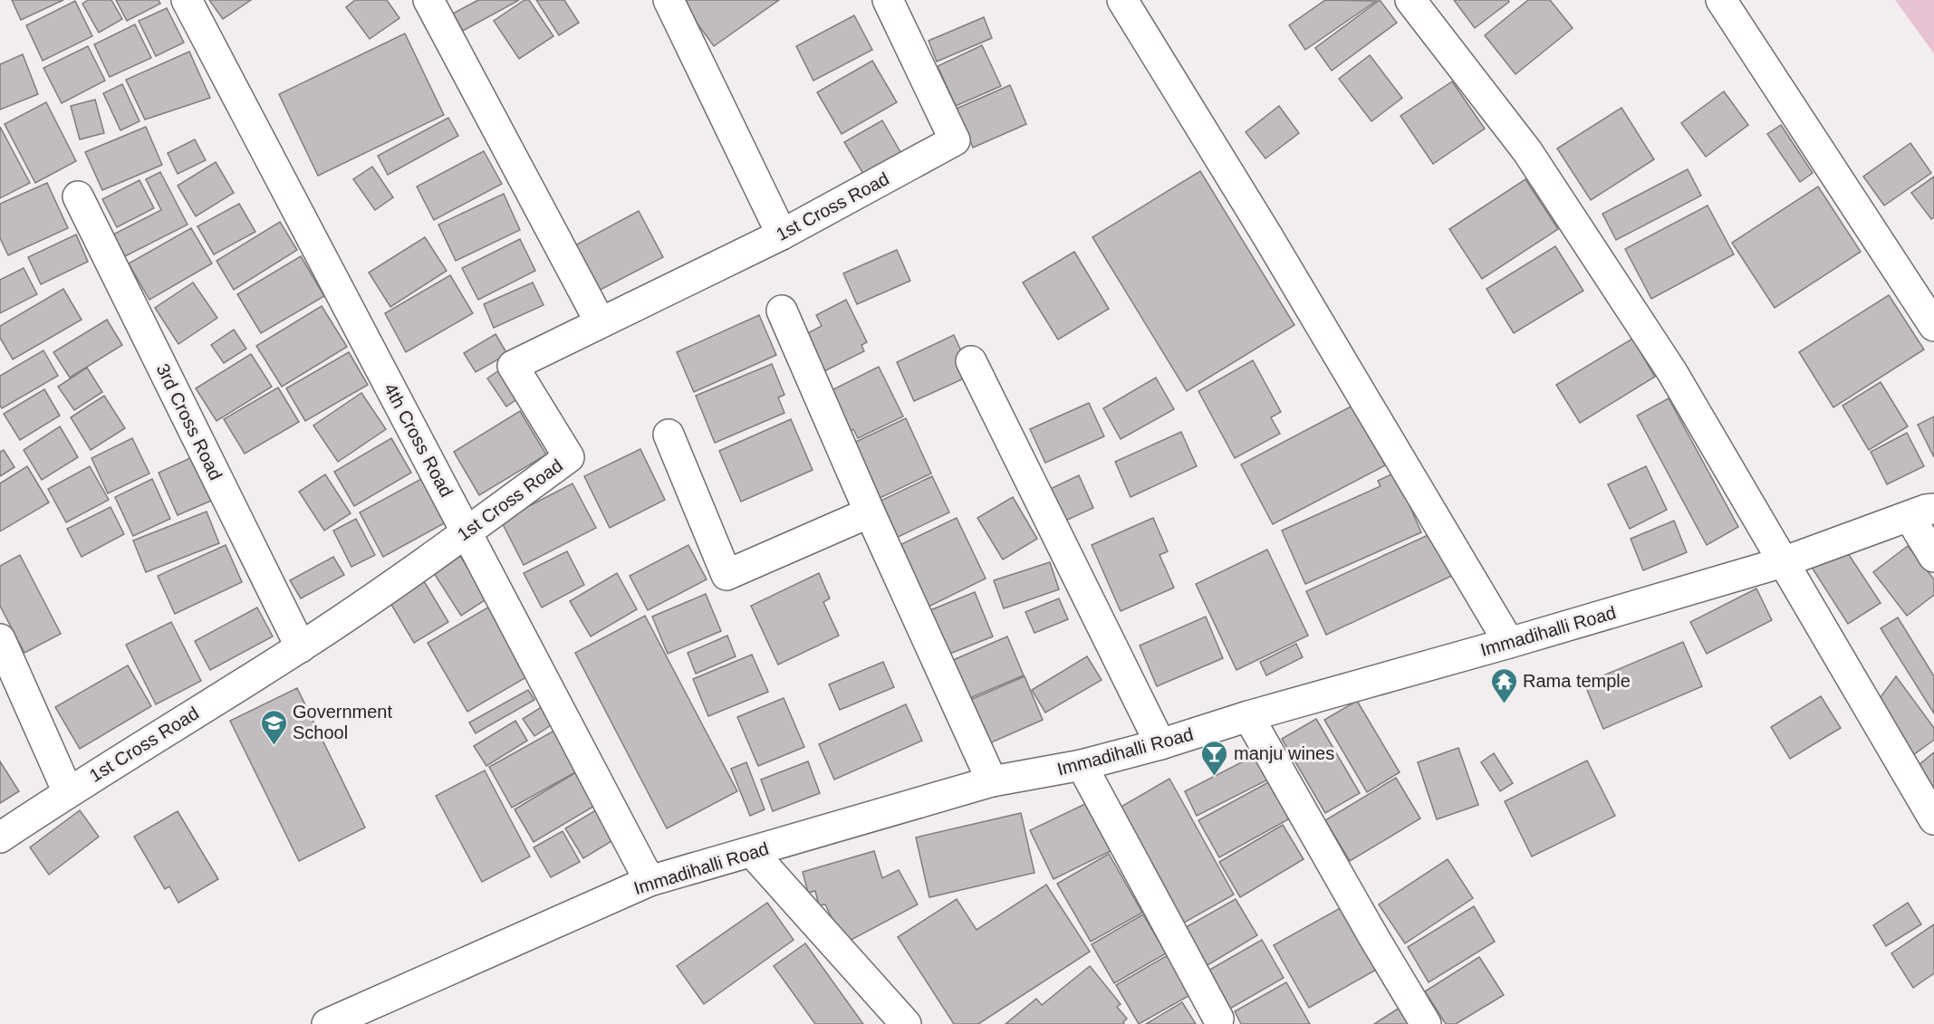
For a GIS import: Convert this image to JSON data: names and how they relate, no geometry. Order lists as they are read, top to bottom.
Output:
{
  "streets": {
    "street": [
      "1st Cross Road",
      "3rd Cross Road",
      "4th Cross Road",
      "Immadihalli Road"
    ]
  },
  "crossings": [
    ["1st Cross Road", "3rd Cross Road"],
    ["1st Cross Road", "4th Cross Road"],
    ["4th Cross Road", "Immadihalli Road"]
  ],
  "places": {
    "temple": ["Rama temple"],
    "school or university": ["Government School"],
    "bar": ["manju wines"]
  }
}
